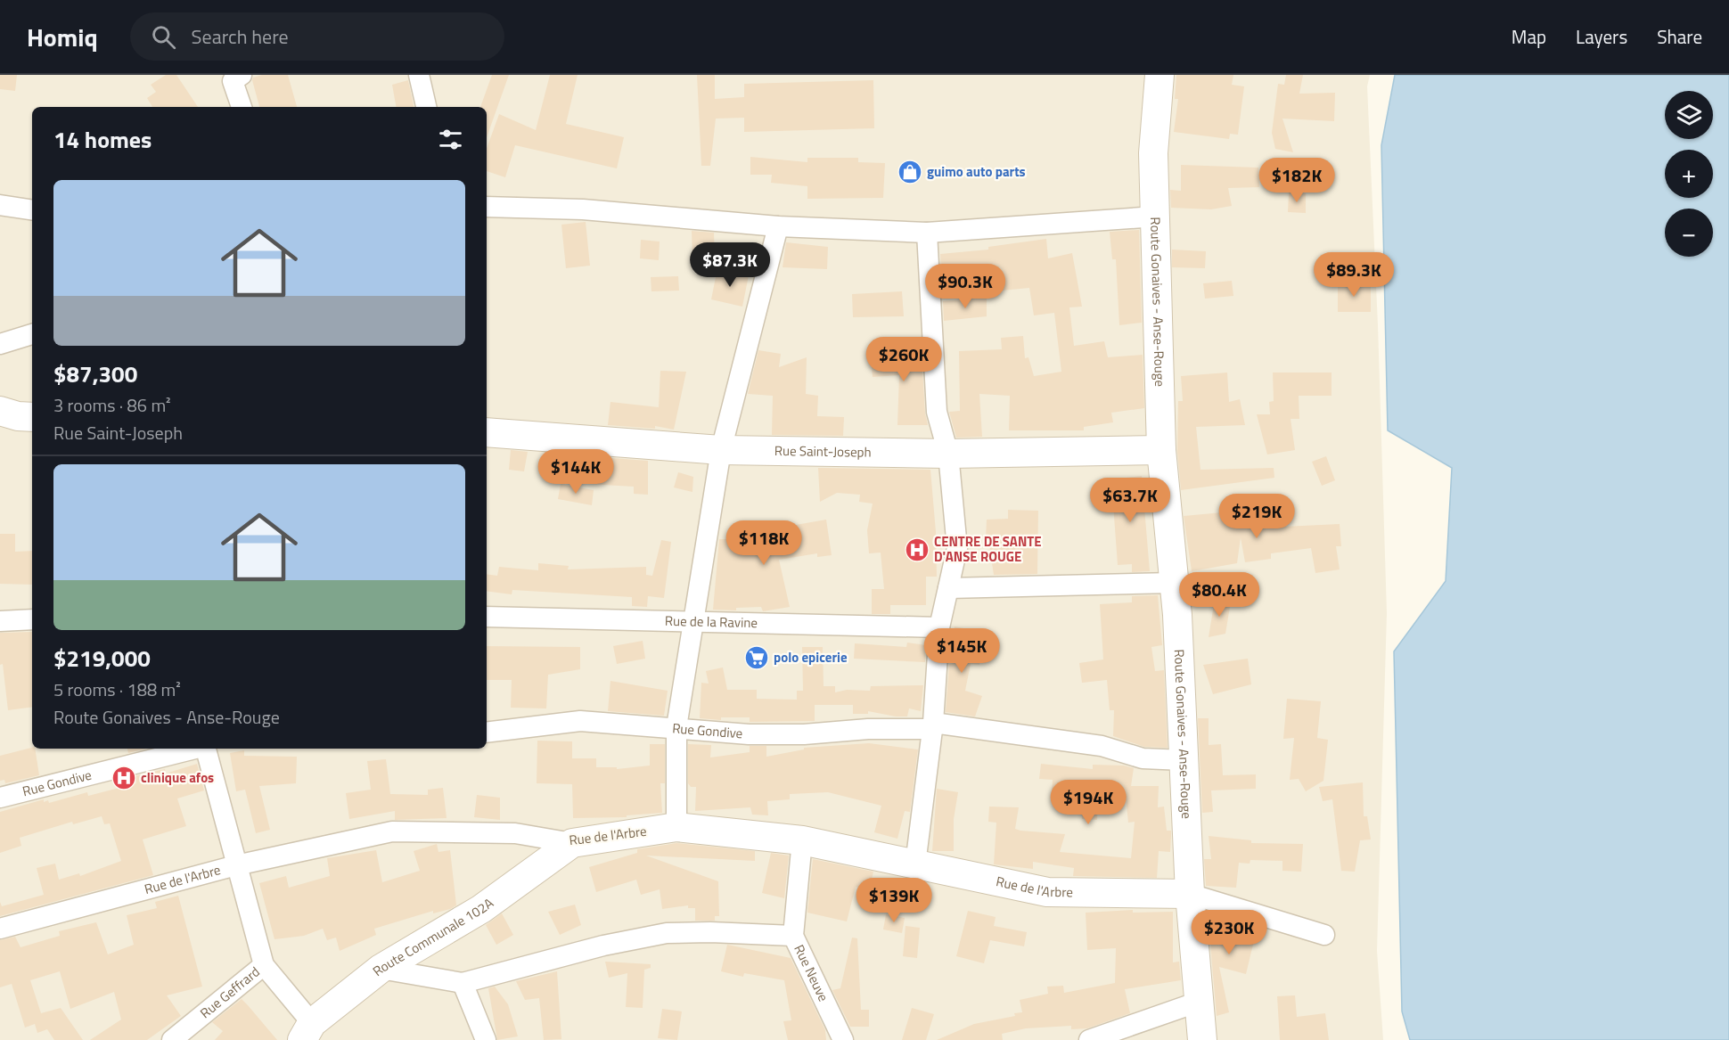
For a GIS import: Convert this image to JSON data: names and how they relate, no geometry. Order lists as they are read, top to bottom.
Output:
{
  "streets": {
    "street": [
      "Route Gonaives - Anse-Rouge",
      "Rue Saint-Joseph",
      "Rue de la Ravine",
      "Rue Gondive",
      "Rue de l'Arbre",
      "Route Communale 102A",
      "Rue Neuve",
      "Rue Geffrard"
    ]
  },
  "crossings": [
    ["Route Gonaives - Anse-Rouge", "Rue Saint-Joseph"],
    ["Route Gonaives - Anse-Rouge", "Rue Gondive"],
    ["Route Gonaives - Anse-Rouge", "Rue de l'Arbre"],
    ["Rue de l'Arbre", "Route Communale 102A"],
    ["Rue de l'Arbre", "Rue Neuve"]
  ],
  "places": {
    "shop": ["guimo auto parts"],
    "hospital": ["CENTRE DE SANTE D'ANSE ROUGE", "clinique afos"],
    "supermarket": ["polo epicerie"]
  },
  "page": {
    "header": "Homiq",
    "search": "Search here",
    "nav": ["Map", "Layers", "Share"],
    "map_buttons": ["+", "−"],
    "heading": "14 homes",
    "price": [
      "$182K",
      "$87.3K",
      "$89.3K",
      "$90.3K",
      "$260K",
      "$144K",
      "$63.7K",
      "$219K",
      "$118K",
      "$80.4K",
      "$145K",
      "$194K",
      "$139K",
      "$230K"
    ],
    "list": [
      {
        "name": "$87,300",
        "note": "3 rooms · 86 m² · Rue Saint-Joseph"
      },
      {
        "name": "$219,000",
        "note": "5 rooms · 188 m² · Route Gonaives - Anse-Rouge"
      }
    ]
  }
}
